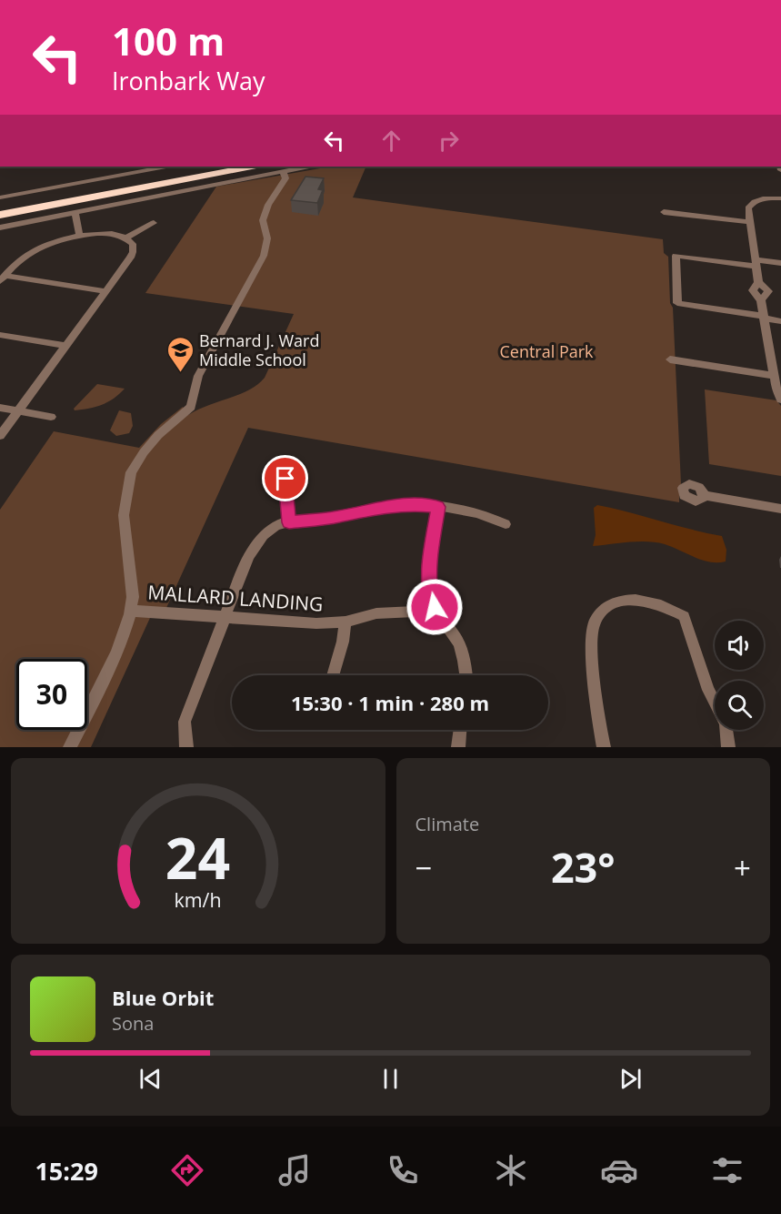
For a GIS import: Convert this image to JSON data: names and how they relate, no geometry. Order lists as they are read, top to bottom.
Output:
{
  "streets": {
    "street": ["MALLARD LANDING"]
  },
  "parks": ["Central Park"],
  "places": {
    "school or university": ["Bernard J. Ward Middle School"]
  },
  "page": {
    "turn": ["100 m", "Ironbark Way"],
    "limit": "30",
    "trip": "15:30 · 1 min · 280 m",
    "tile": "Climate",
    "heat": ["−", "23°", "+"],
    "song": ["Blue Orbit", "Sona"],
    "tabs": "15:29",
    "gauge": ["24", "km/h"]
  }
}
